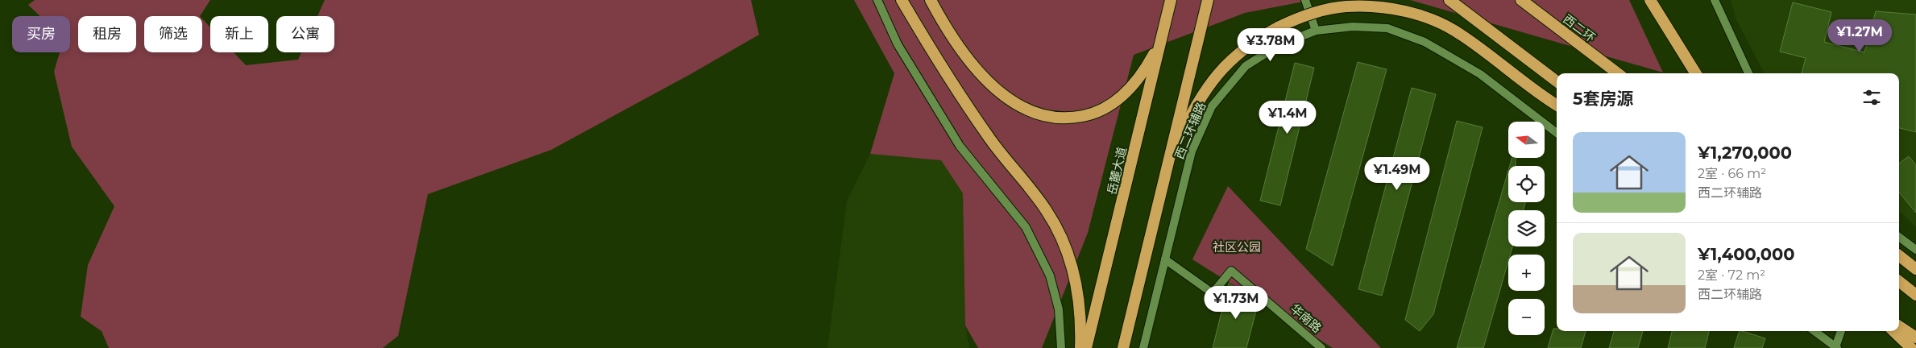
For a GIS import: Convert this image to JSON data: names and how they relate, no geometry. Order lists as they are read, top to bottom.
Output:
{
  "streets": {
    "highway": ["西二环", "岳麓大道"],
    "street": ["西二环辅路", "华南路"]
  },
  "crossings": [
    ["西二环辅路", "华南路"]
  ],
  "parks": ["社区公园"],
  "north": "left",
  "page": {
    "chip": [
      "买房",
      "租房",
      "筛选",
      "新上",
      "公寓"
    ],
    "price": [
      "¥1.27M",
      "¥3.78M",
      "¥1.4M",
      "¥1.49M",
      "¥1.73M"
    ],
    "heading": "5套房源",
    "map_buttons": ["+", "−"],
    "list": [
      {
        "name": "¥1,270,000",
        "note": "2室 · 66 m² · 西二环辅路"
      },
      {
        "name": "¥1,400,000",
        "note": "2室 · 72 m² · 西二环辅路"
      }
    ]
  }
}
